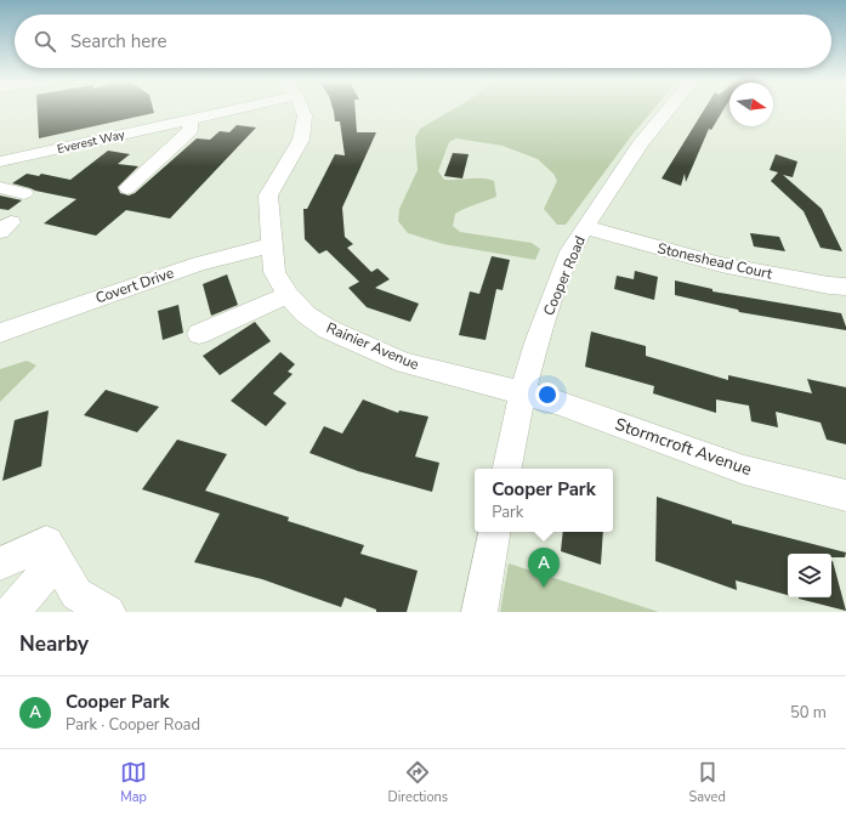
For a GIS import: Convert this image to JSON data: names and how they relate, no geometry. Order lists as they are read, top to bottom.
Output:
{
  "streets": {
    "street": [
      "Everest Way",
      "Stoneshead Court",
      "Cooper Road",
      "Covert Drive",
      "Rainier Avenue",
      "Stormcroft Avenue"
    ]
  },
  "crossings": [
    ["Stoneshead Court", "Cooper Road"],
    ["Cooper Road", "Rainier Avenue"],
    ["Cooper Road", "Stormcroft Avenue"],
    ["Covert Drive", "Rainier Avenue"],
    ["Rainier Avenue", "Stormcroft Avenue"]
  ],
  "north": "right",
  "page": {
    "search": "Search here",
    "popup": ["Cooper Park", "Park"],
    "pins": "A",
    "heading": "Nearby",
    "list": [
      {
        "mark": "A",
        "name": "Cooper Park",
        "note": "Park · Cooper Road",
        "value": "50 m"
      }
    ],
    "nav": ["Map", "Directions", "Saved"]
  }
}
